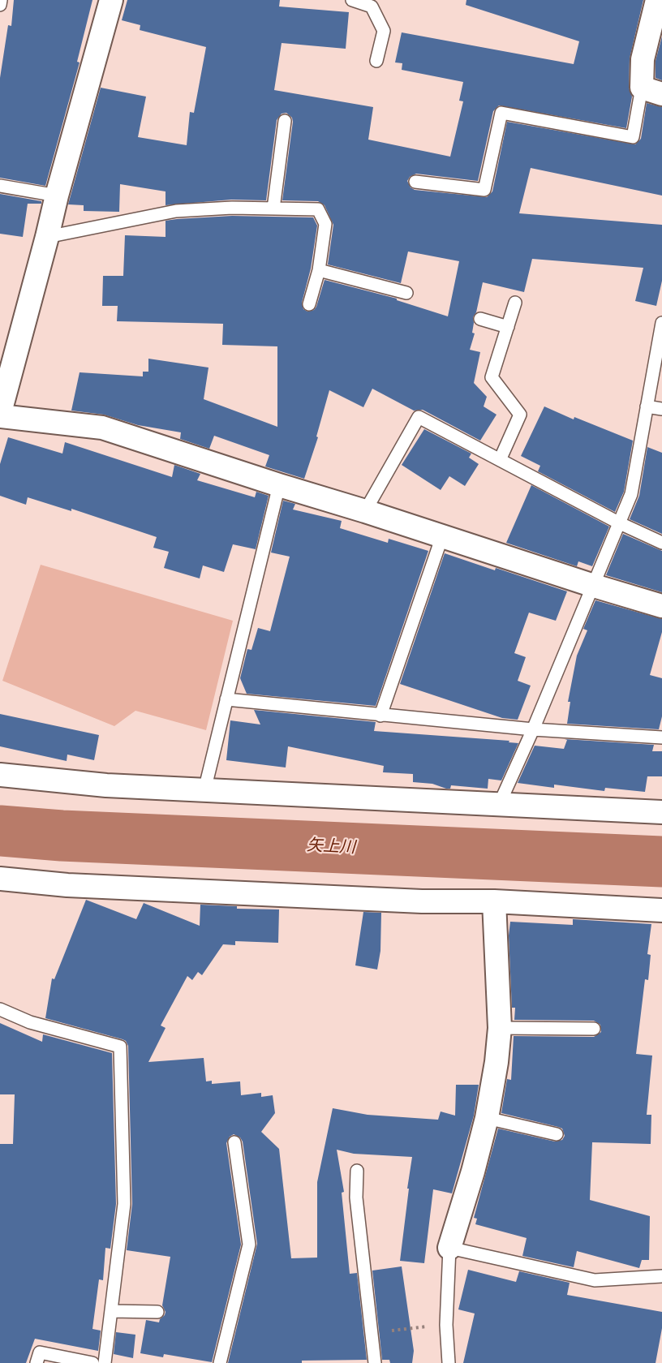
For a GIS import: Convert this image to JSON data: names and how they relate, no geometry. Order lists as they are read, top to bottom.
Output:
{
  "water": ["矢上川"]
}
